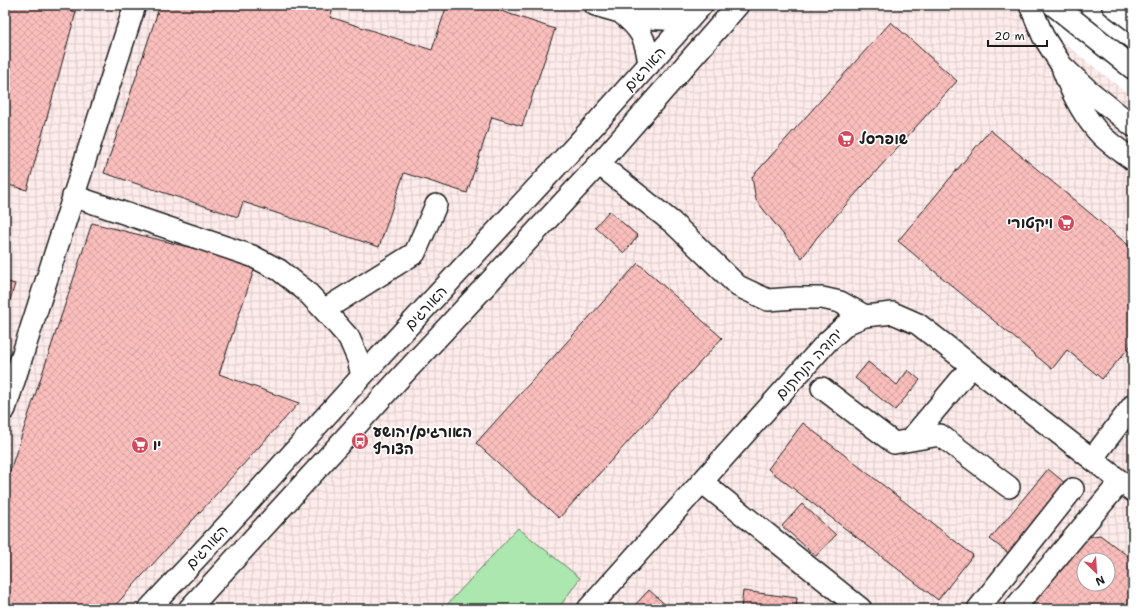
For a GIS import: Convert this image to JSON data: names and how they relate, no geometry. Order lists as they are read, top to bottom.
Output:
{
  "streets": {
    "street": ["האורגים", "יהודה הנחתום"]
  },
  "places": {
    "supermarket": ["שופרסל", "ויקטורי", "יו"],
    "bus stop": ["האורגים/יהושע הצורף"]
  },
  "scale_bar": "20 m",
  "north": "bottom right"
}
